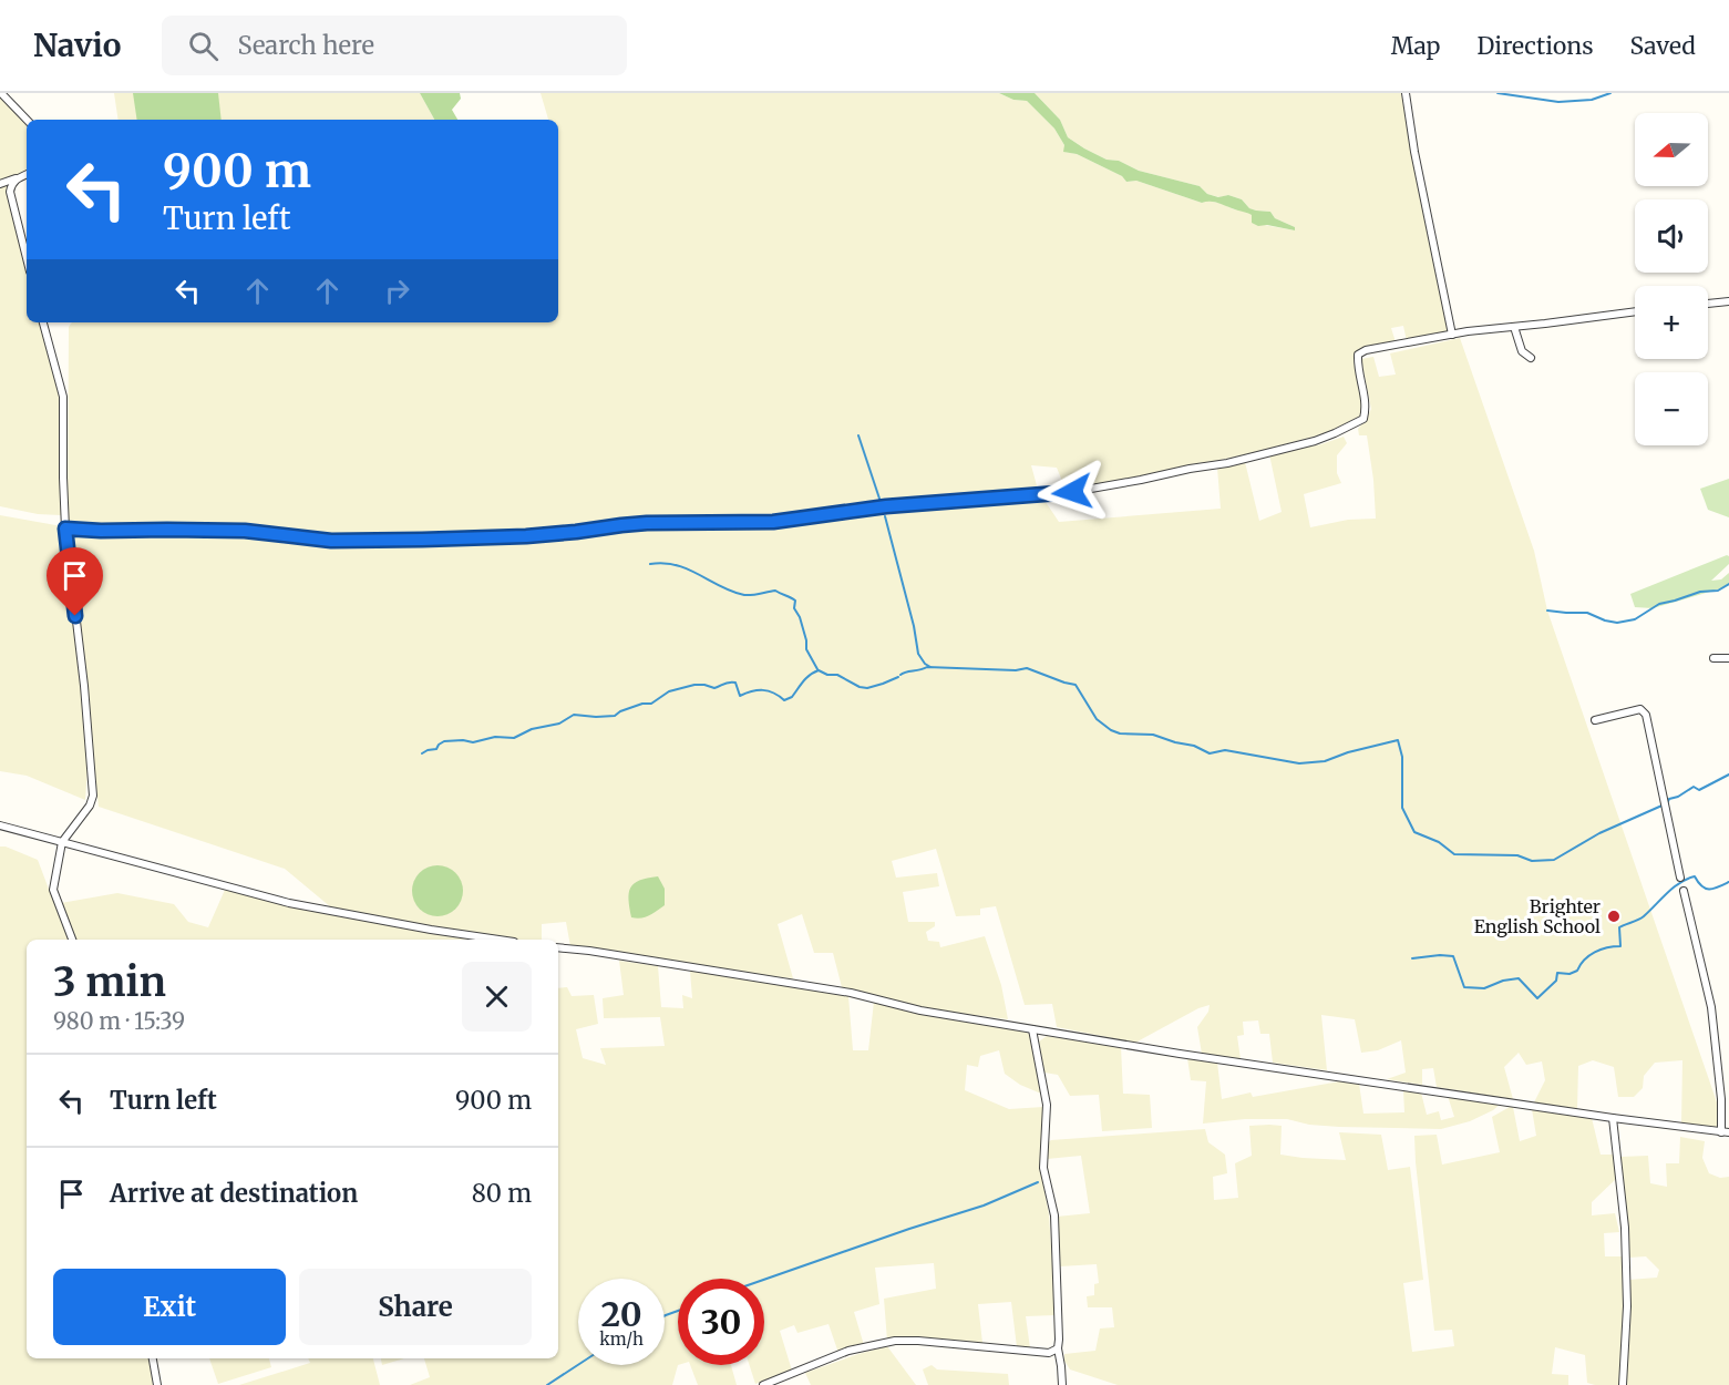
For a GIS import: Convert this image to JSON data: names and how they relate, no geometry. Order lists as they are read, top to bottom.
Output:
{
  "places": ["Brighter English School"],
  "north": "left",
  "page": {
    "header": "Navio",
    "search": "Search here",
    "nav": ["Map", "Directions", "Saved"],
    "map_buttons": ["+", "−"],
    "turn": ["900 m", "Turn left"],
    "heading": ["3 min", "980 m · 15:39"],
    "list": [
      {
        "name": "Turn left",
        "value": "900 m"
      },
      {
        "name": "Arrive at destination",
        "value": "80 m"
      }
    ],
    "buttons": ["Exit", "Share"],
    "speed": "20 km/h",
    "limit": "30"
  }
}
